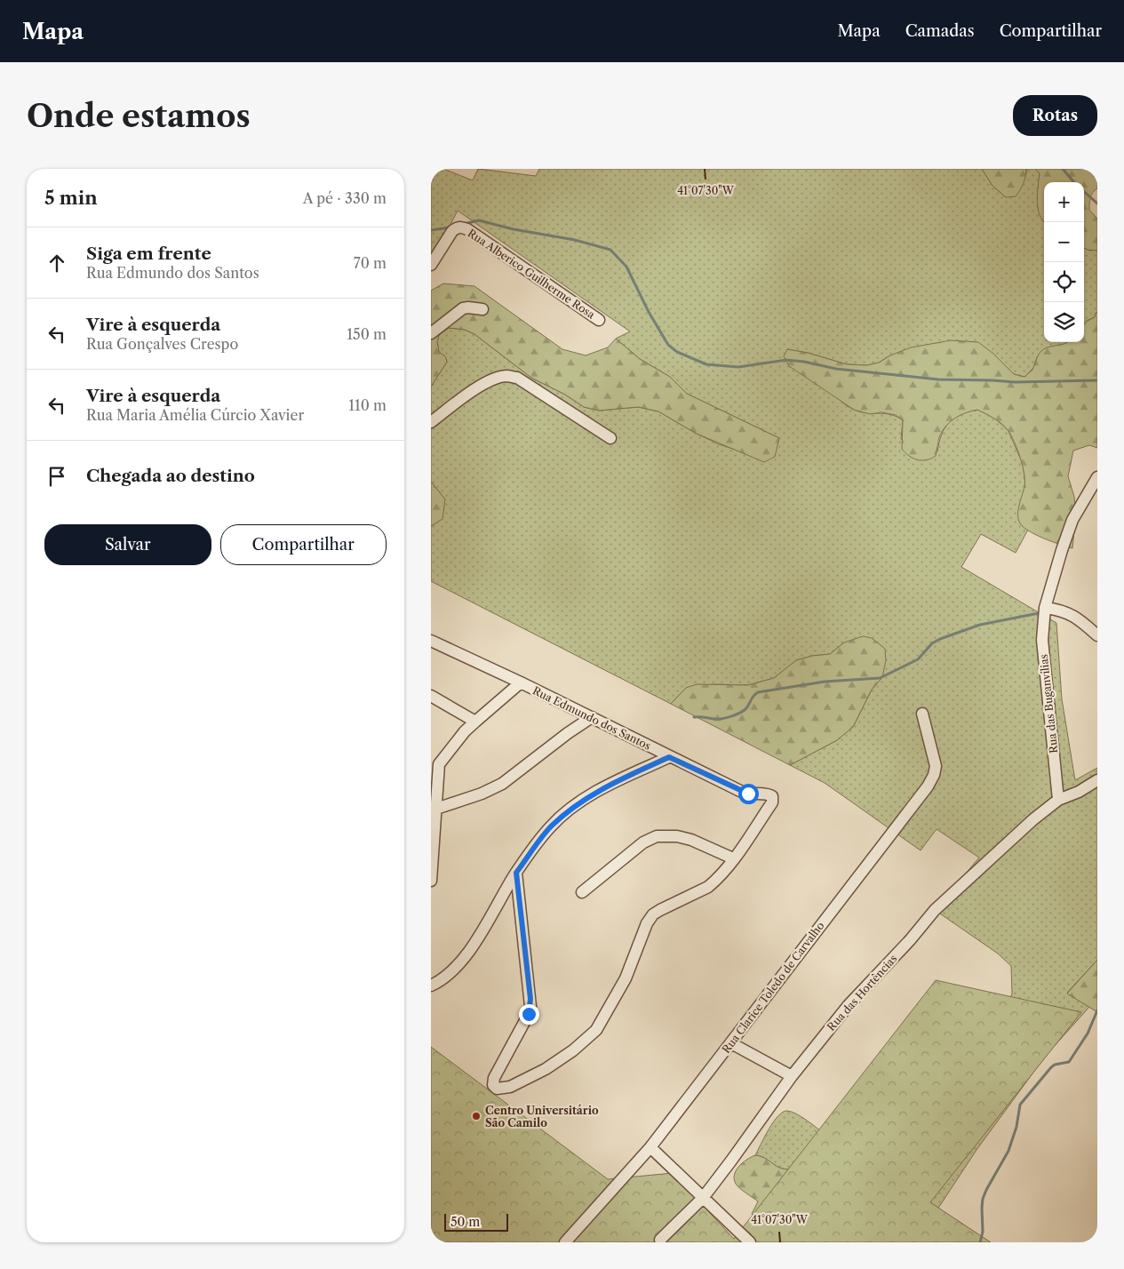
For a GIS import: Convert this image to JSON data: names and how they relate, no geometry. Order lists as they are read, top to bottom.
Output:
{
  "streets": {
    "street": [
      "Rua Alberico Guilherme Rosa",
      "Rua das Buganvílias",
      "Rua Edmundo dos Santos",
      "Rua Clarice Toledo de Carvalho",
      "Rua das Hortências"
    ]
  },
  "crossings": [
    ["Rua das Buganvílias", "Rua das Hortências"]
  ],
  "places": ["Centro Universitário São Camilo"],
  "scale_bar": "50 m",
  "page": {
    "header": "Mapa",
    "nav": ["Mapa", "Camadas", "Compartilhar"],
    "buttons": [
      "Rotas",
      ["Salvar", "Compartilhar"]
    ],
    "title": "Onde estamos",
    "heading": ["5 min", "A pé · 330 m"],
    "map_buttons": ["+", "−"],
    "list": [
      ["Siga em frente", "Rua Edmundo dos Santos", "70 m"],
      ["Vire à esquerda", "Rua Gonçalves Crespo", "150 m"],
      ["Vire à esquerda", "Rua Maria Amélia Cúrcio Xavier", "110 m"],
      "Chegada ao destino"
    ],
    "scale": "50 m"
  },
  "coordinates": ["41°07'30\"W"]
}
